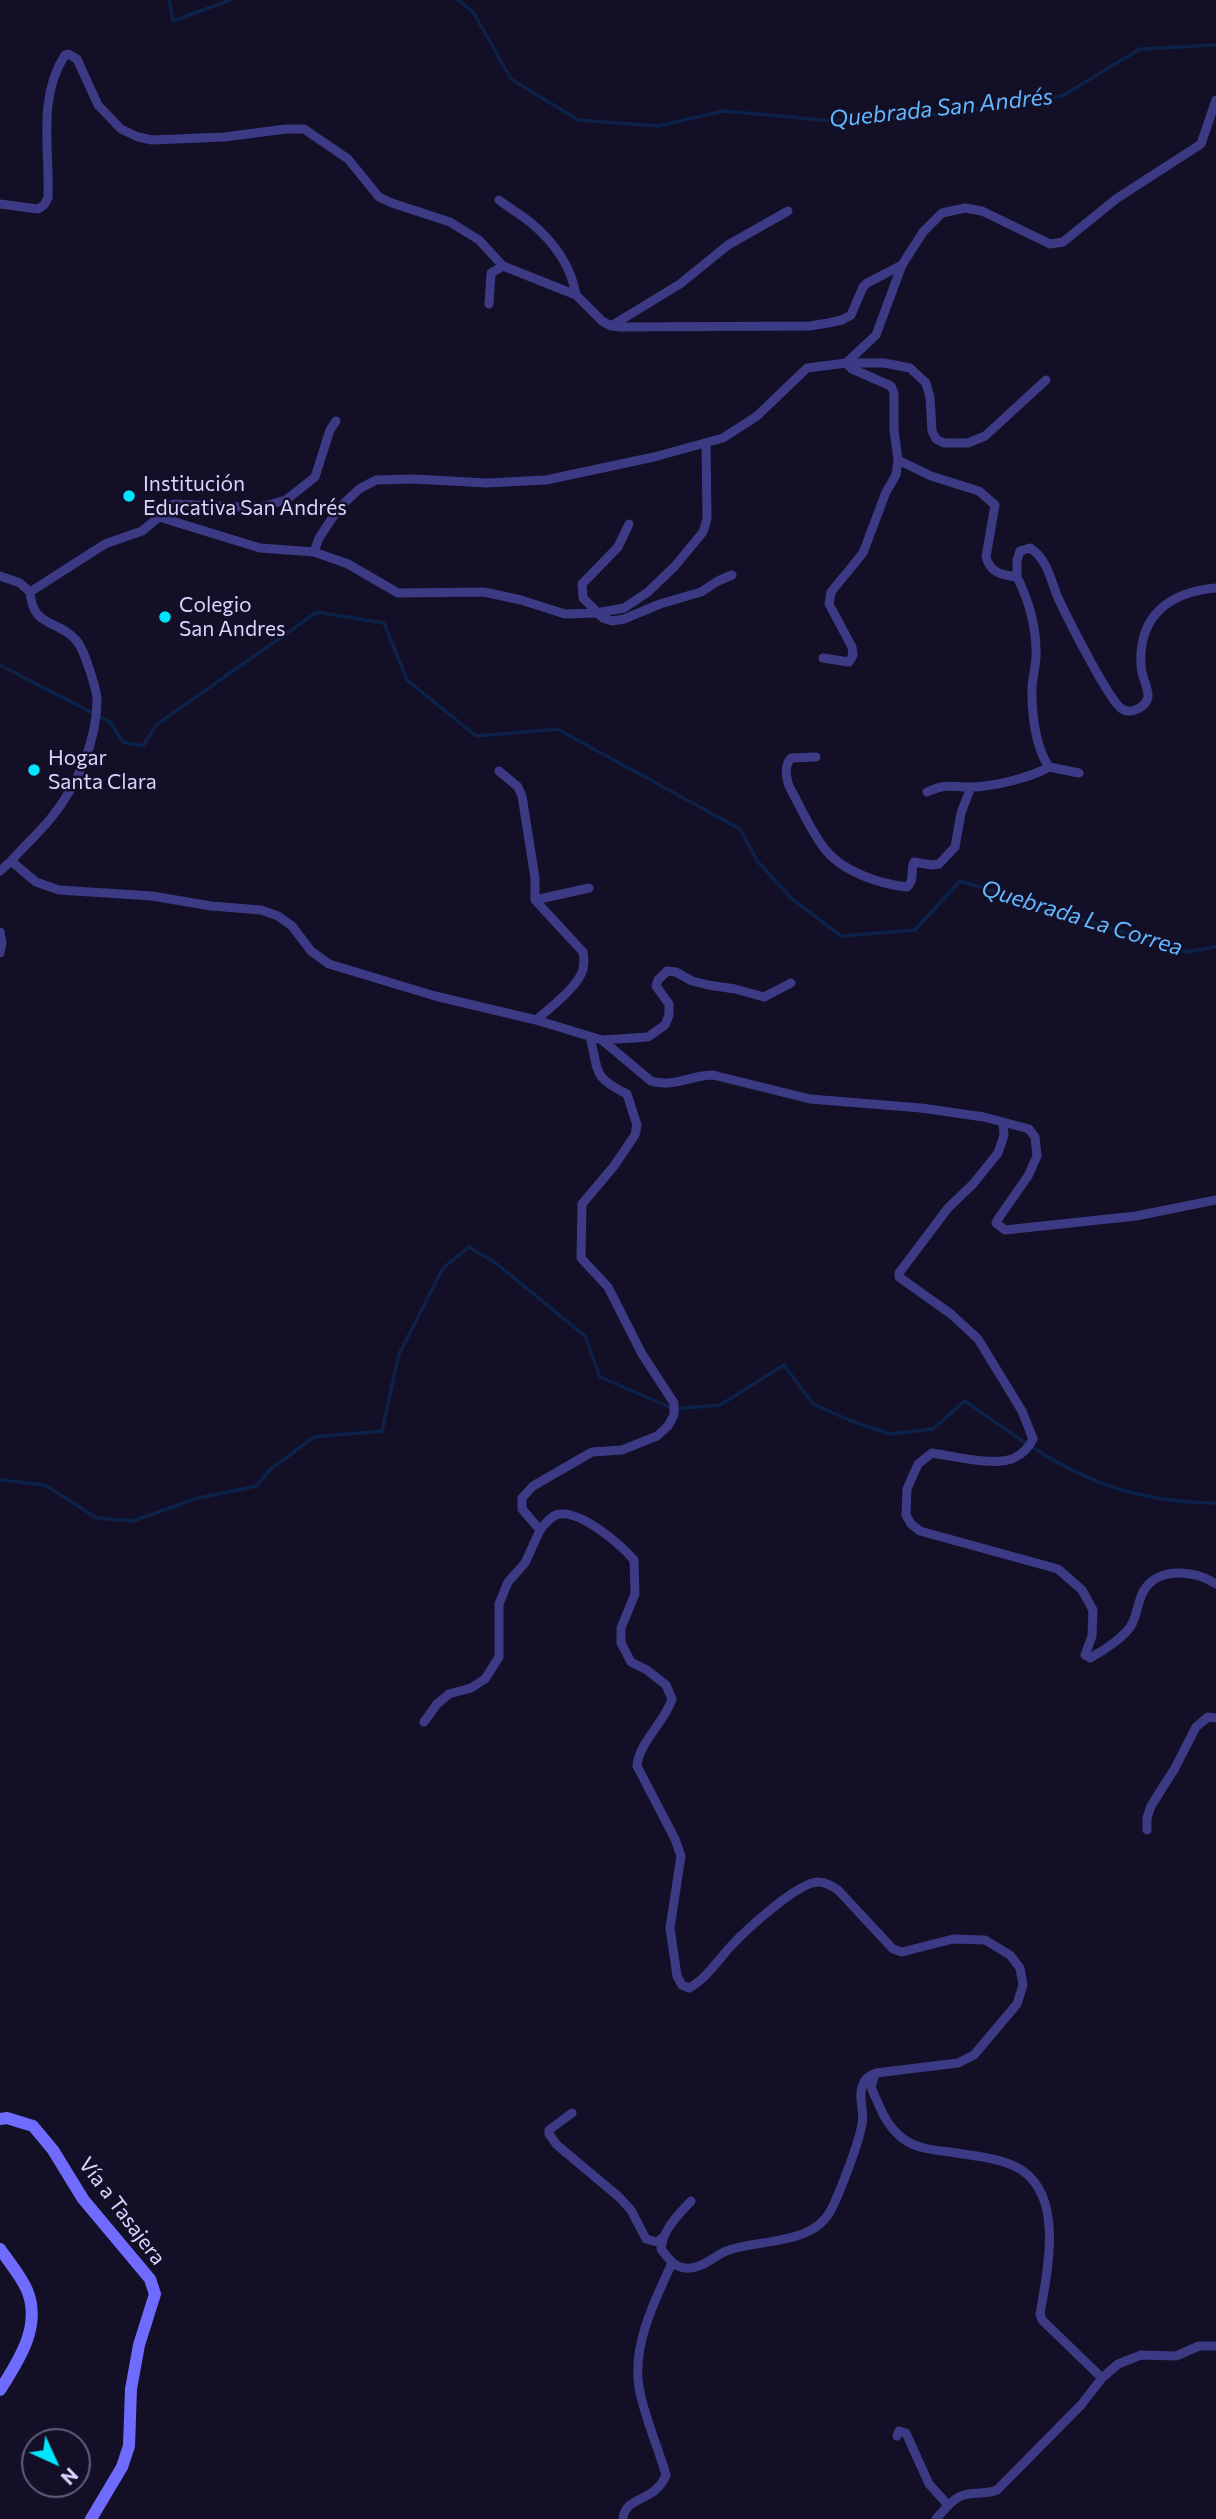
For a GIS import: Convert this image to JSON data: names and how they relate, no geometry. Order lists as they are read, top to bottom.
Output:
{
  "streets": {
    "street": ["Vía a Tasajera"]
  },
  "water": ["Quebrada San Andrés", "Quebrada La Correa"],
  "places": ["Institución Educativa San Andrés", "Colegio San Andres", "Hogar Santa Clara"],
  "north": "bottom right"
}
